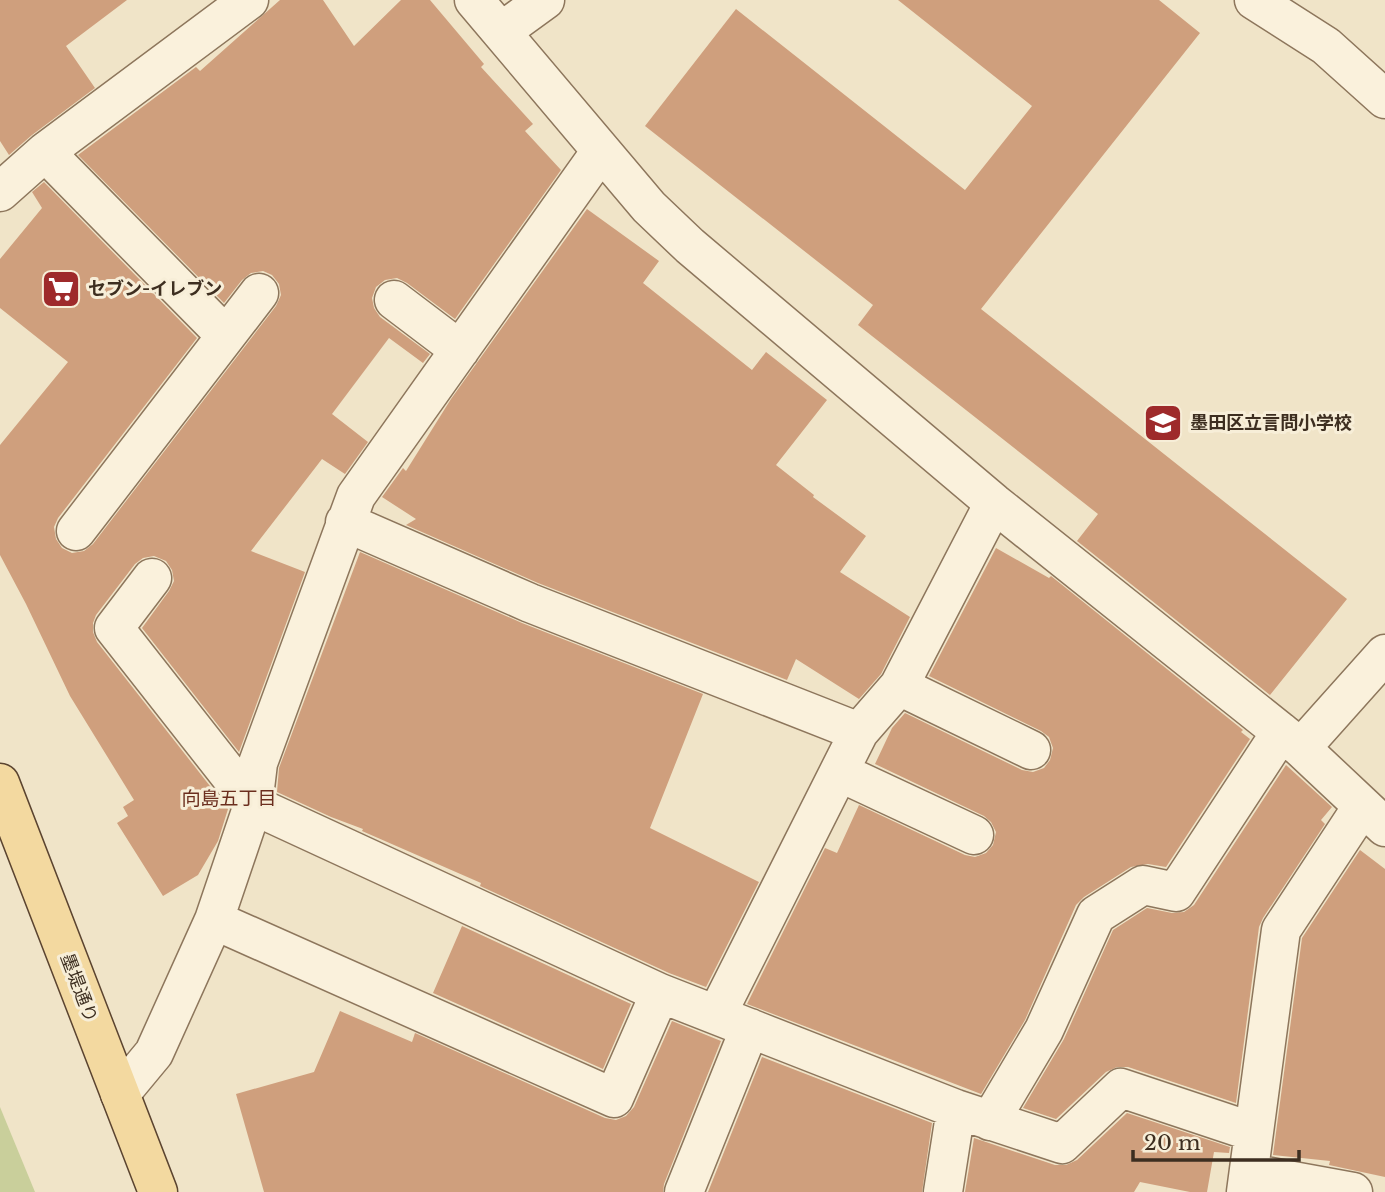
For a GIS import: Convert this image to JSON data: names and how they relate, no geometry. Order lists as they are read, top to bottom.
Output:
{
  "streets": {
    "main road": ["墨堤通り"]
  },
  "districts": ["向島五丁目"],
  "places": {
    "supermarket": ["セブン-イレブン"],
    "school or university": ["墨田区立言問小学校"]
  },
  "scale_bar": "20 m"
}
